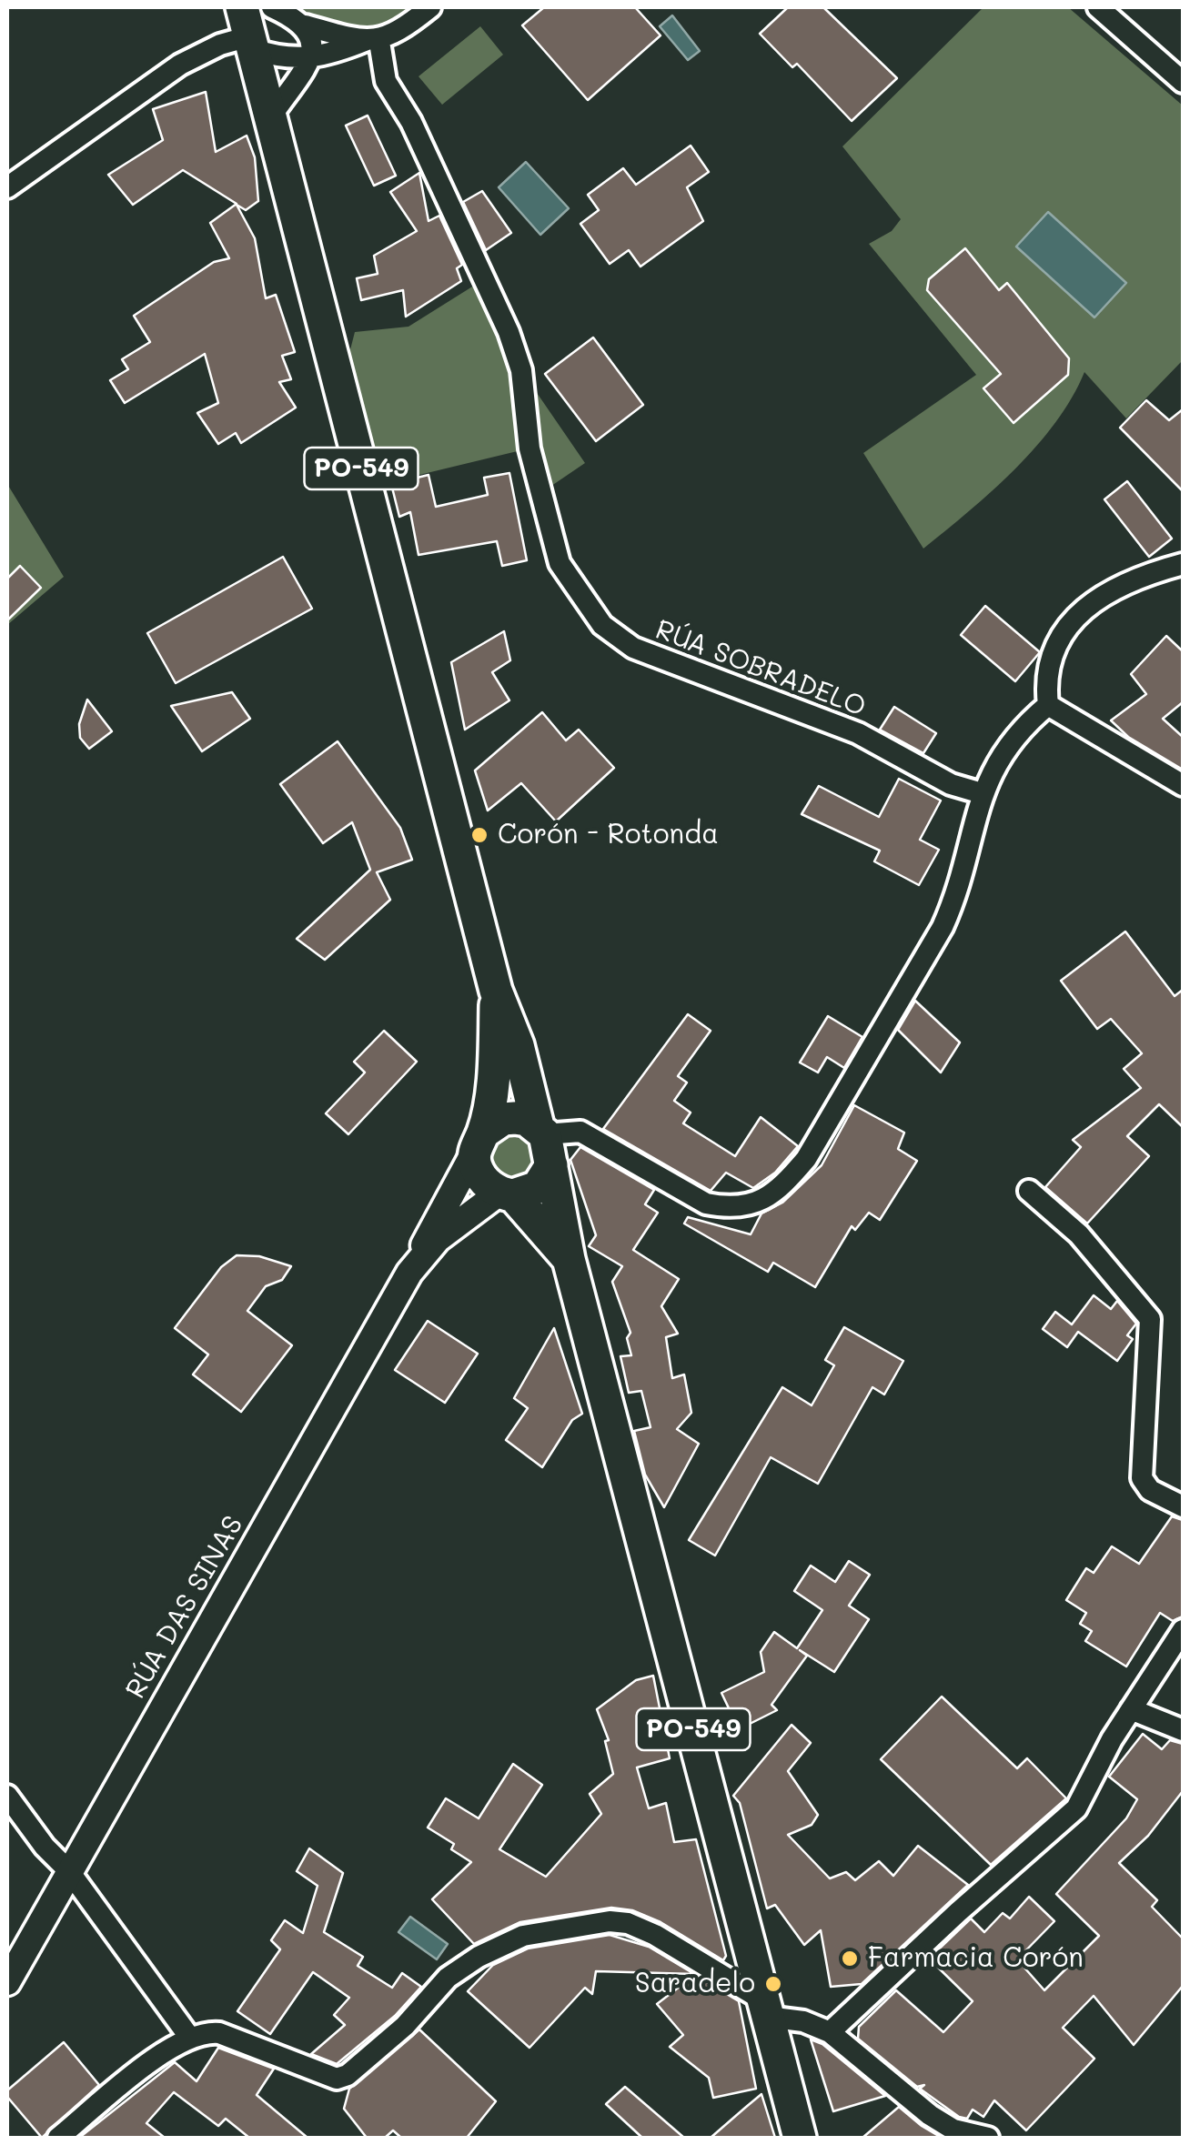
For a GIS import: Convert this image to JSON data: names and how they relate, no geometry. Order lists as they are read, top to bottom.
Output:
{
  "streets": {
    "main road": ["PO-549"],
    "street": ["RÚA SOBRADELO", "RÚA DAS SINAS"]
  },
  "crossings": [
    ["PO-549", "RÚA DAS SINAS"]
  ],
  "places": ["Corón - Rotonda", "Farmacia Corón", "Saradelo"]
}
